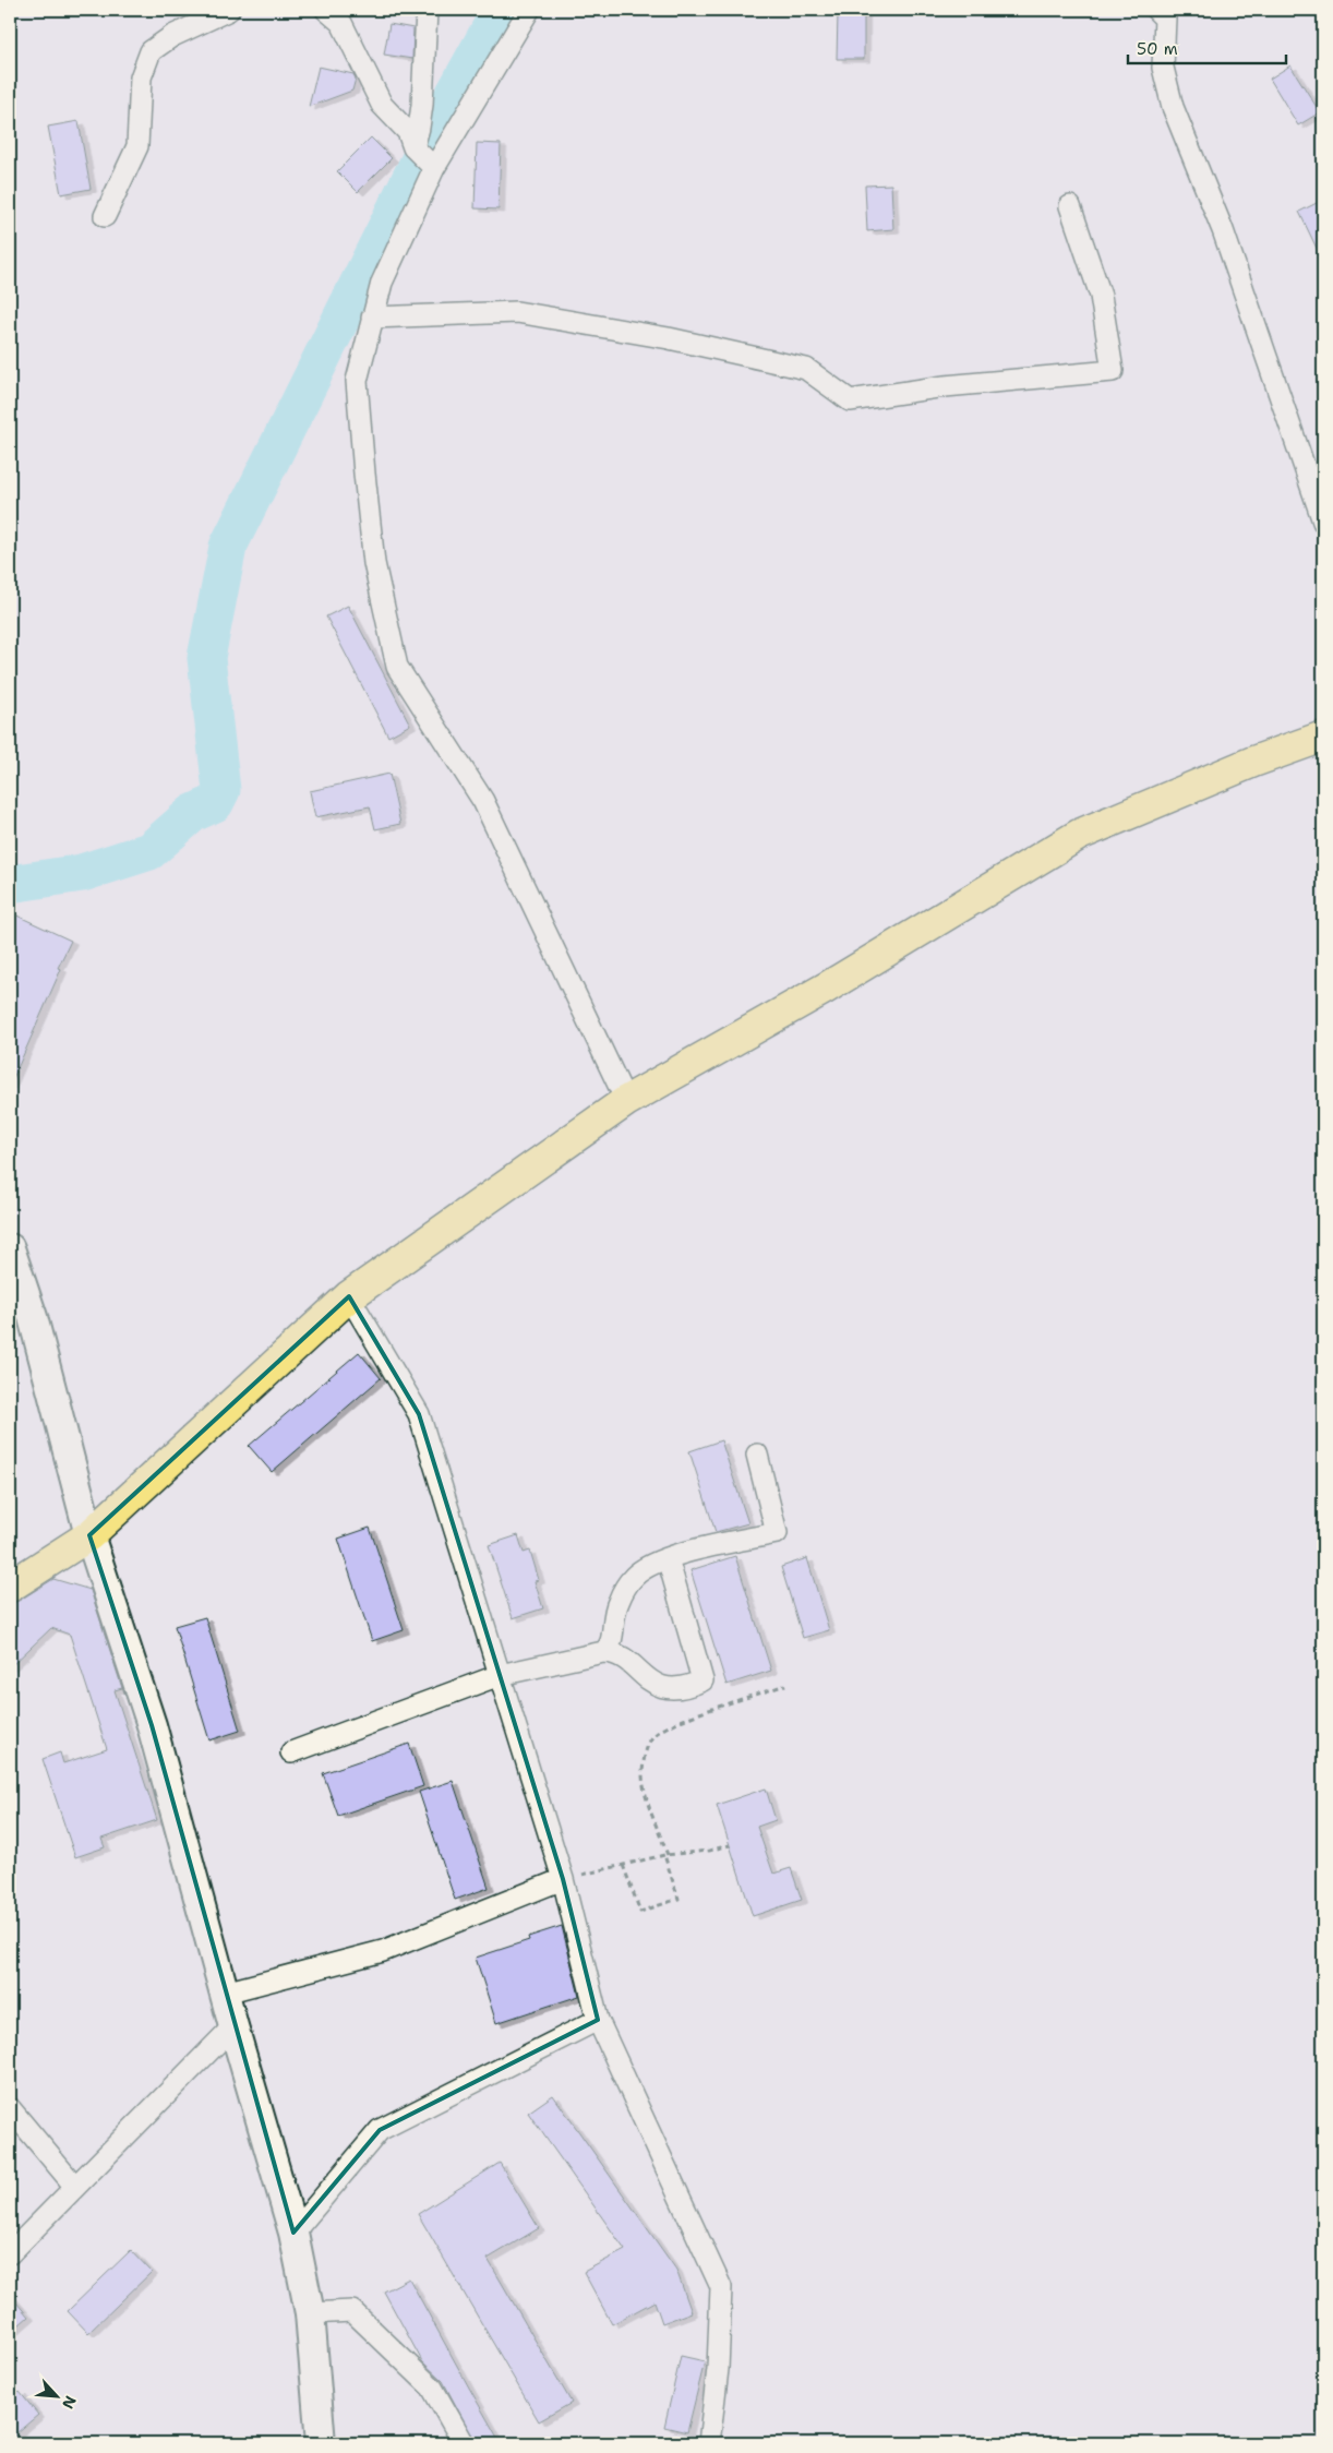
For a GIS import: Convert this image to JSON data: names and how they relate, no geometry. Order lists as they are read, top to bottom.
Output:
{
  "scale_bar": "50 m",
  "north": "bottom right"
}
